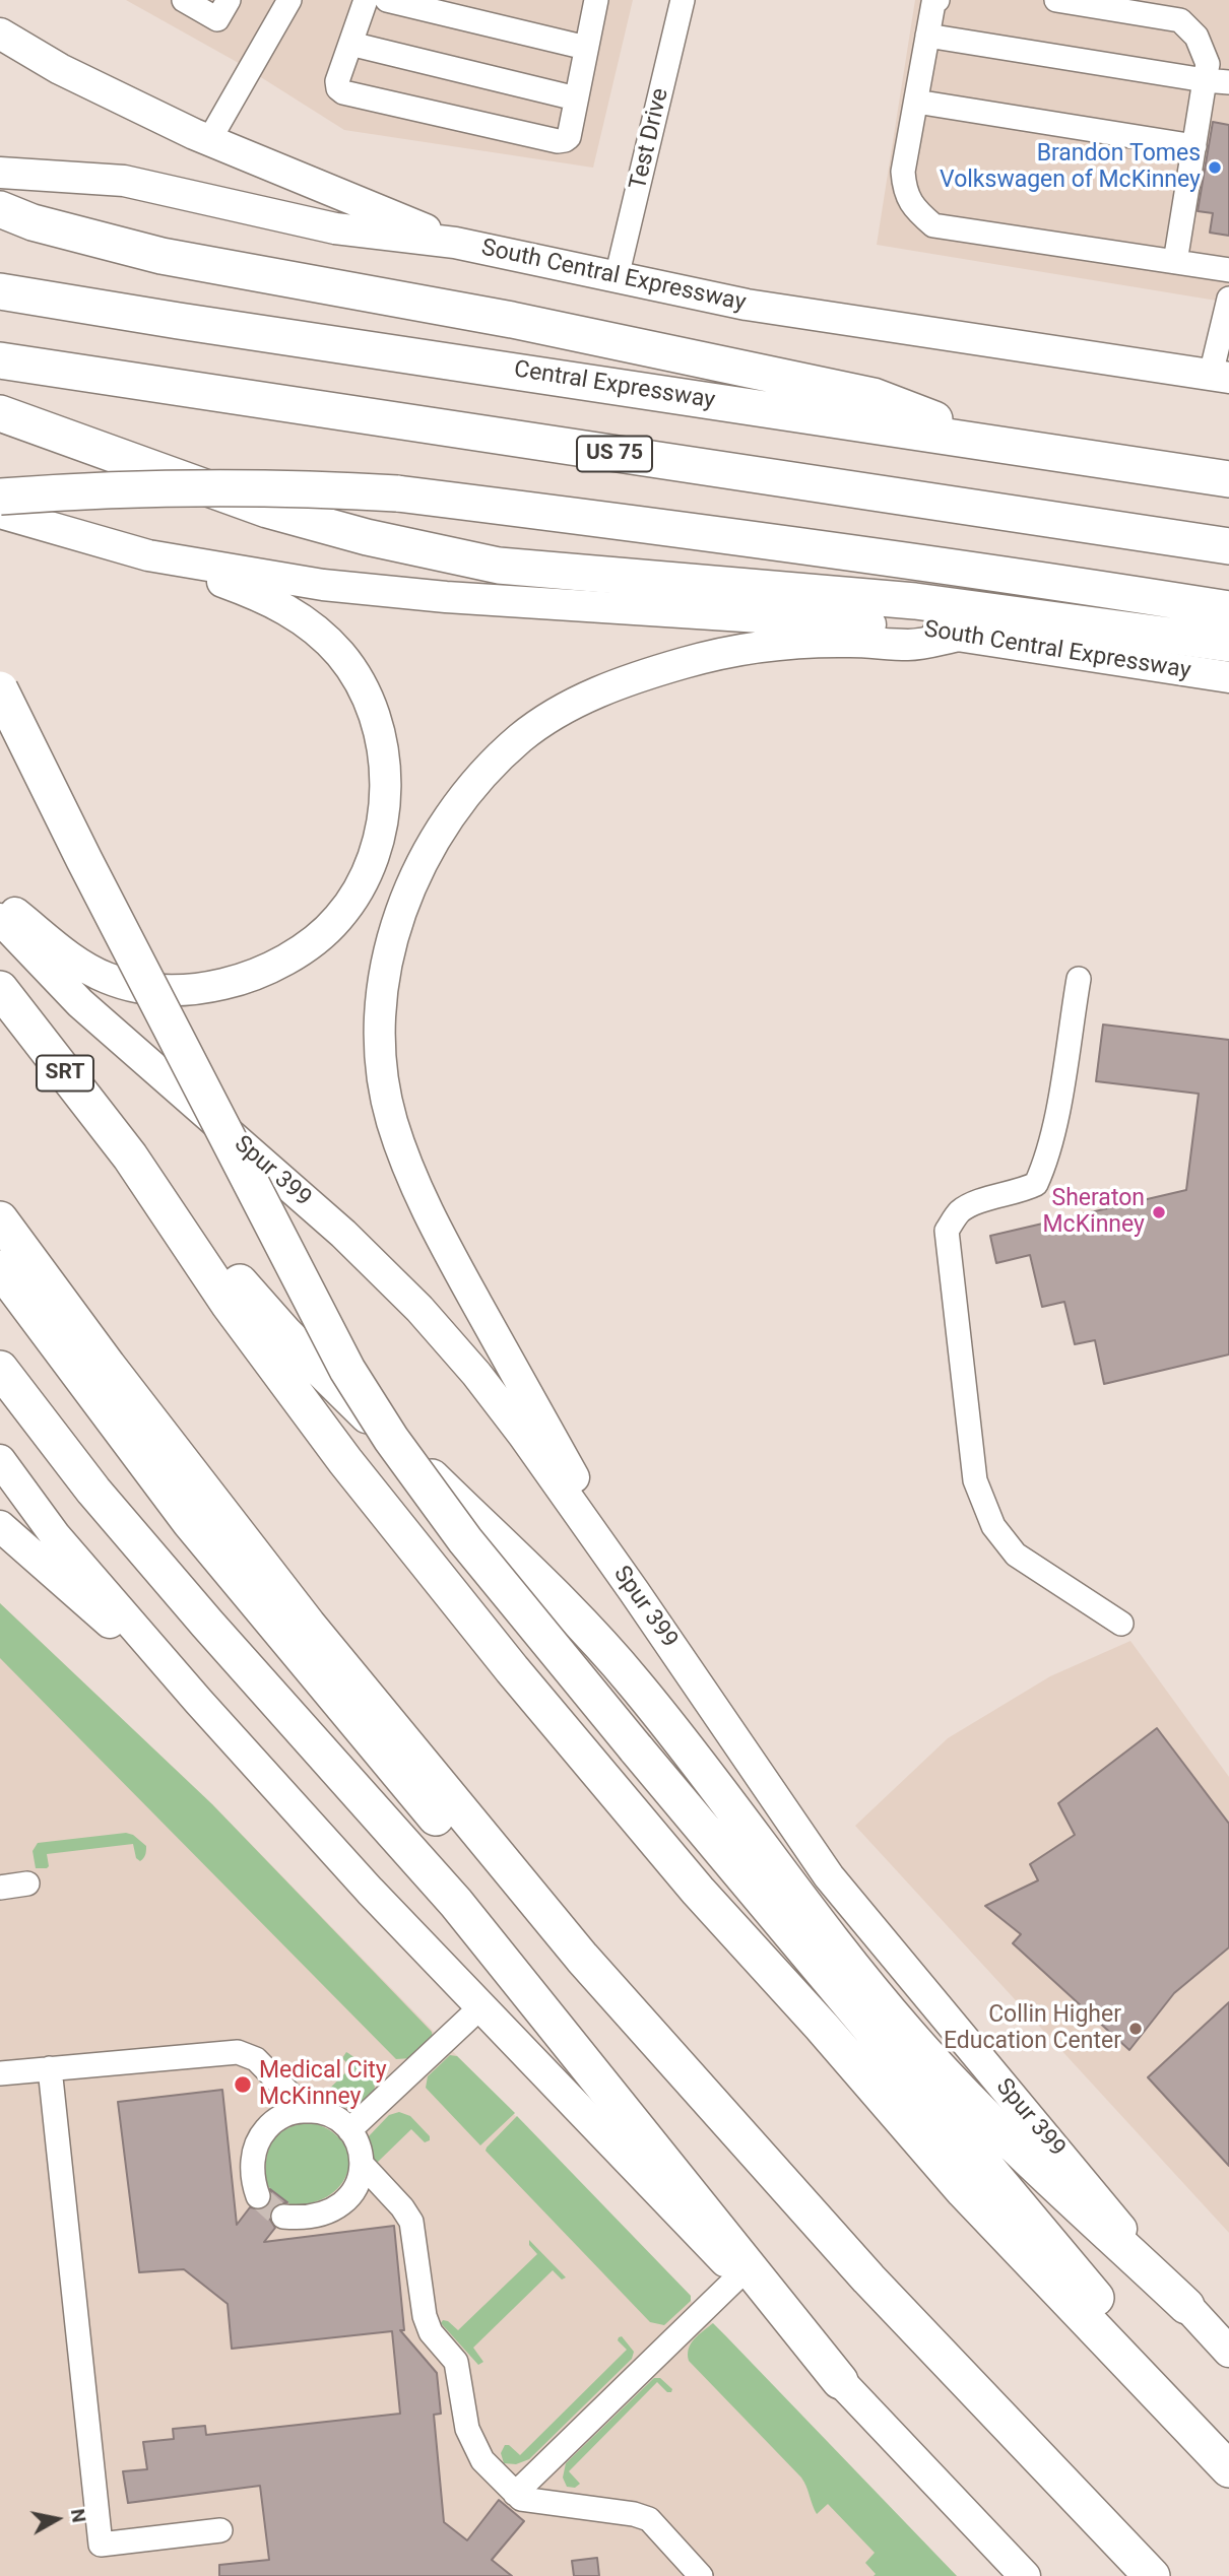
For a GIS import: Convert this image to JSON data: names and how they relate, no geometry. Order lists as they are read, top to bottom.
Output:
{
  "streets": {
    "highway": ["Central Expressway", "US 75", "SRT"],
    "main road": ["South Central Expressway", "Spur 399"],
    "street": ["Test Drive"]
  },
  "crossings": [
    ["Test Drive", "South Central Expressway"]
  ],
  "places": [
    "Brandon Tomes Volkswagen of McKinney",
    "Sheraton McKinney",
    "Collin Higher Education Center",
    "Medical City McKinney"
  ],
  "north": "right"
}
